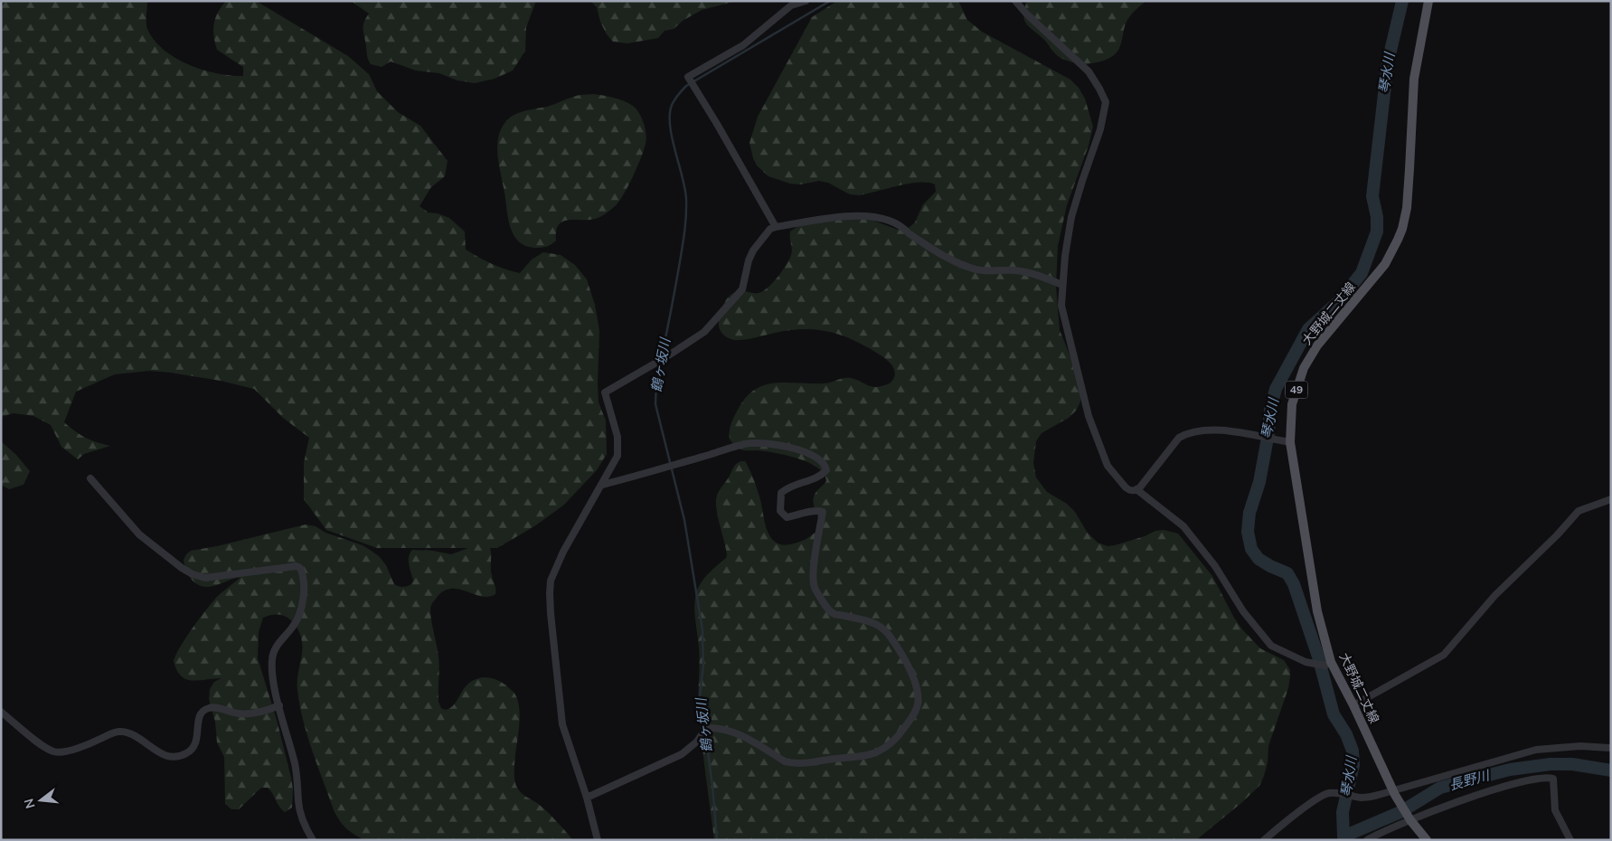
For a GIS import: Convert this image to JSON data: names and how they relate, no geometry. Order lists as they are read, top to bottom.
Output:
{
  "streets": {
    "main road": ["大野城二丈線", "49"]
  },
  "crossings": [
    ["大野城二丈線", "49"]
  ],
  "water": ["琴水川", "鶴ヶ坂川", "長野川"],
  "north": "left"
}
